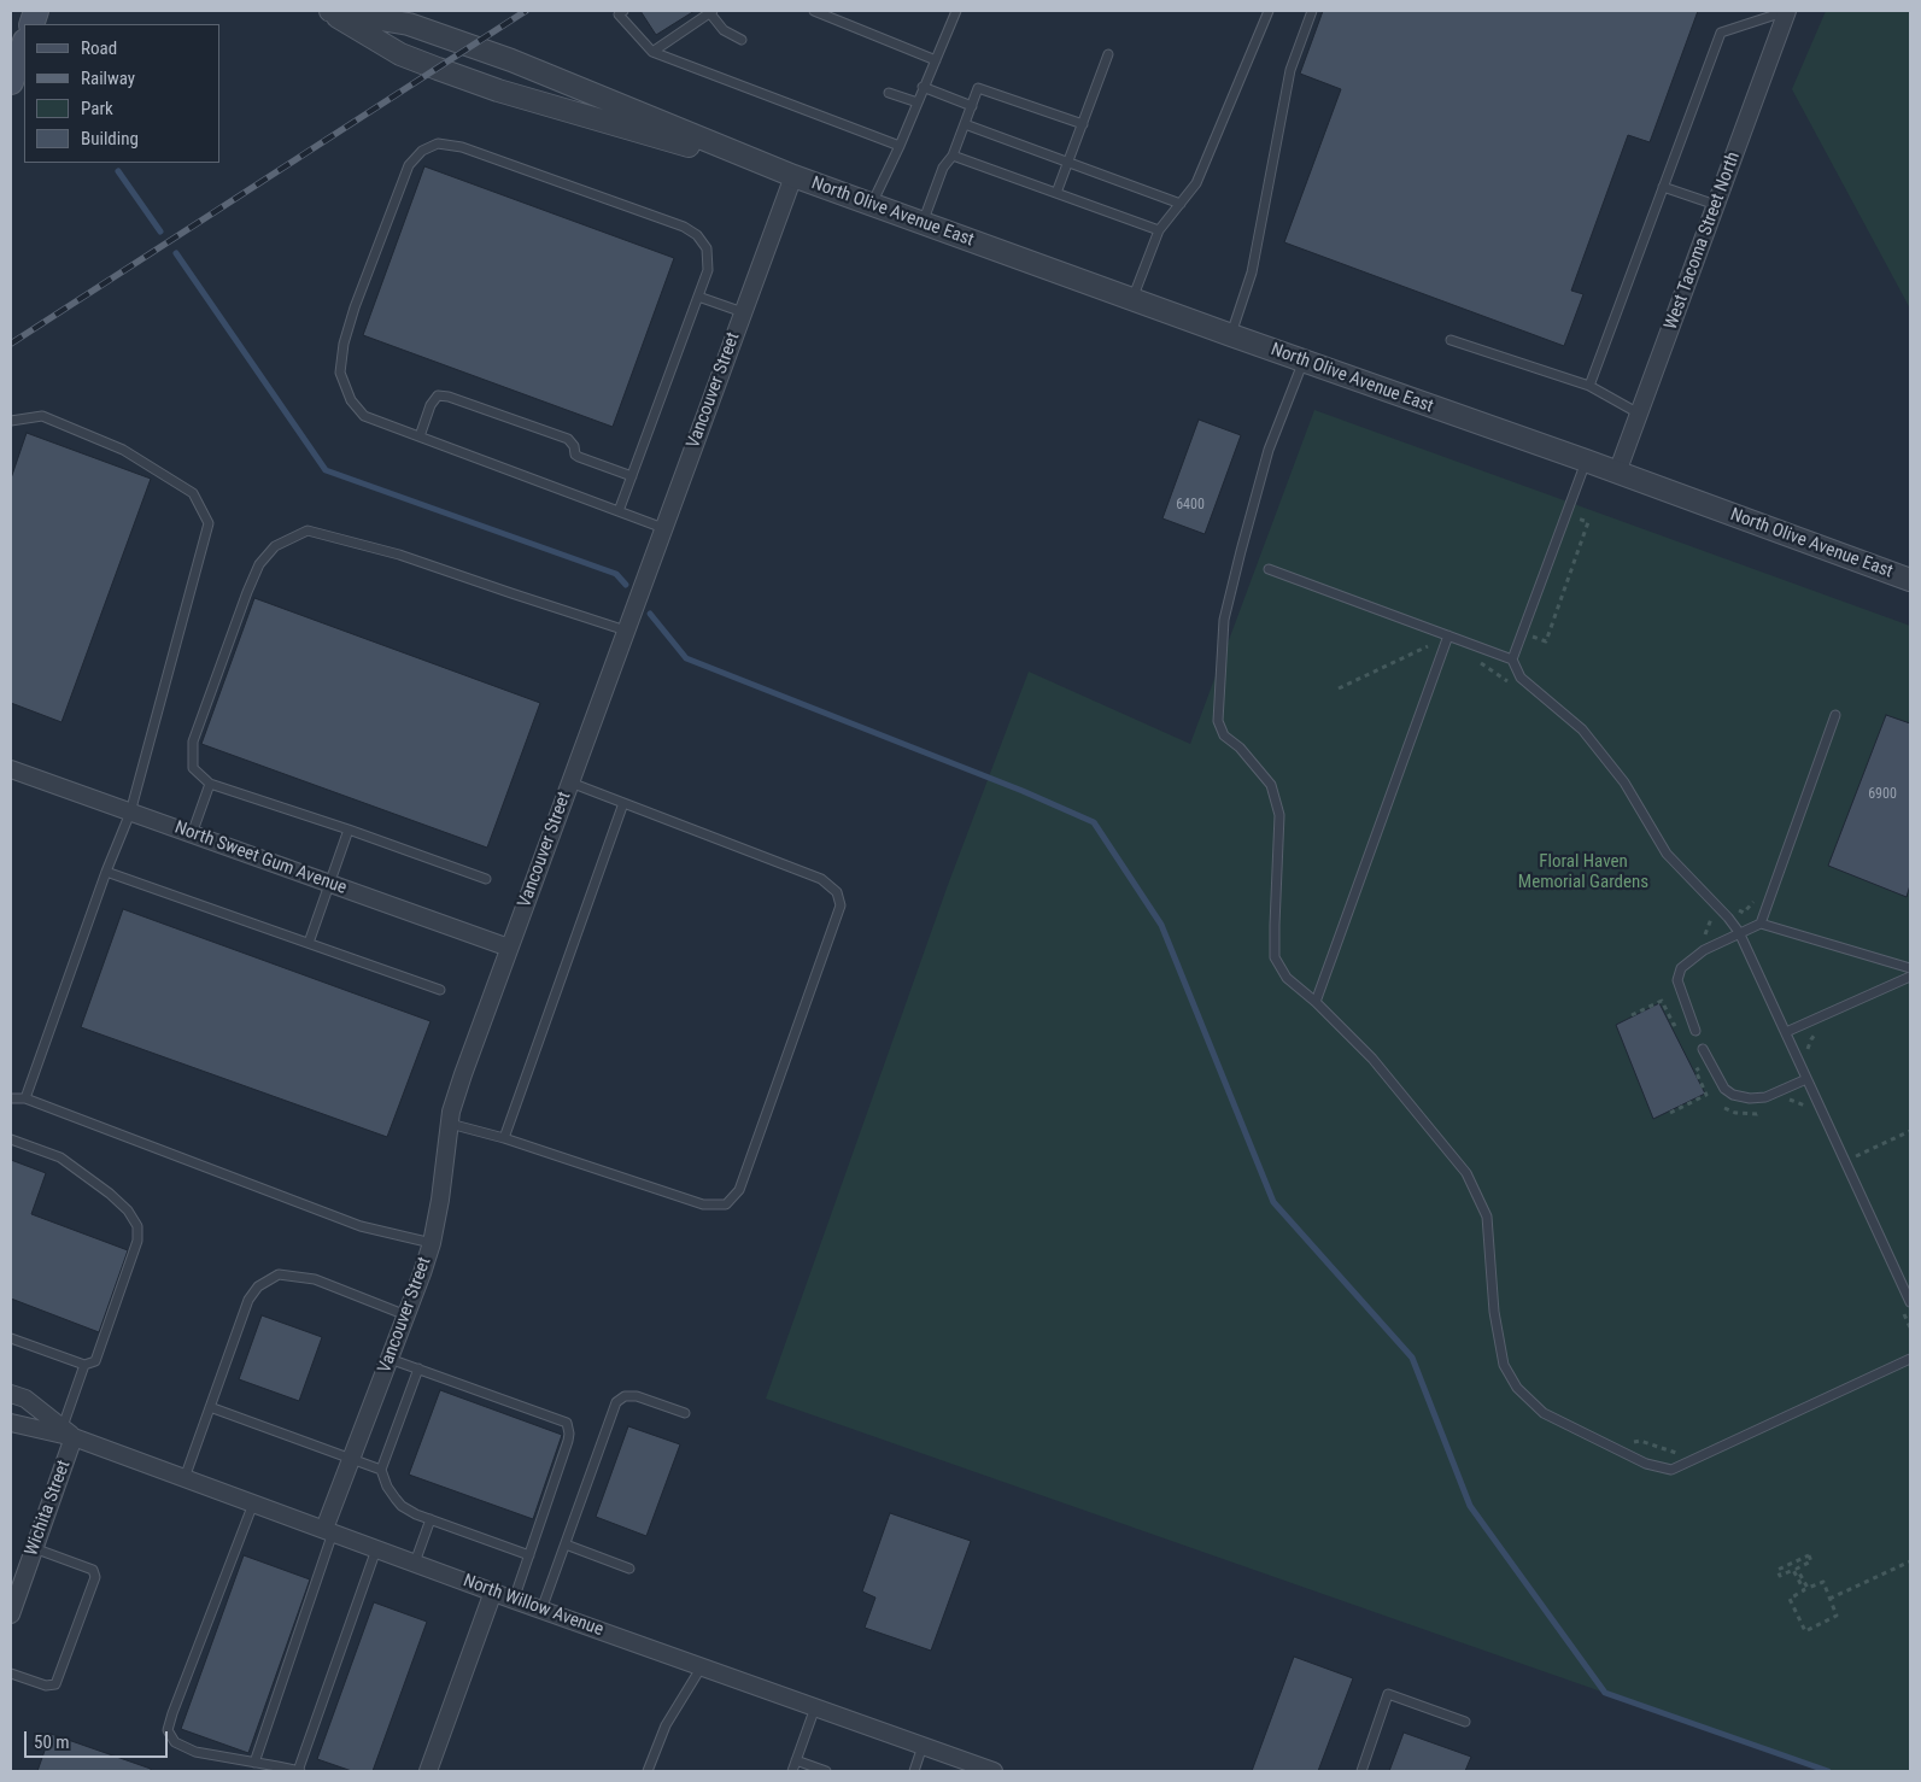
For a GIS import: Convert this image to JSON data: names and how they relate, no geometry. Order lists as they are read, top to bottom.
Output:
{
  "streets": {
    "street": [
      "North Olive Avenue East",
      "West Tacoma Street North",
      "Vancouver Street",
      "North Sweet Gum Avenue",
      "Wichita Street",
      "North Willow Avenue"
    ]
  },
  "crossings": [
    ["North Olive Avenue East", "West Tacoma Street North"],
    ["North Olive Avenue East", "Vancouver Street"],
    ["Vancouver Street", "North Sweet Gum Avenue"],
    ["Vancouver Street", "North Willow Avenue"],
    ["Wichita Street", "North Willow Avenue"]
  ],
  "parks": ["Floral Haven Memorial Gardens"],
  "house_numbers": ["6400", "6900"],
  "legend": [
    "Road",
    "Railway",
    "Park",
    "Building"
  ],
  "scale_bar": "50 m"
}
